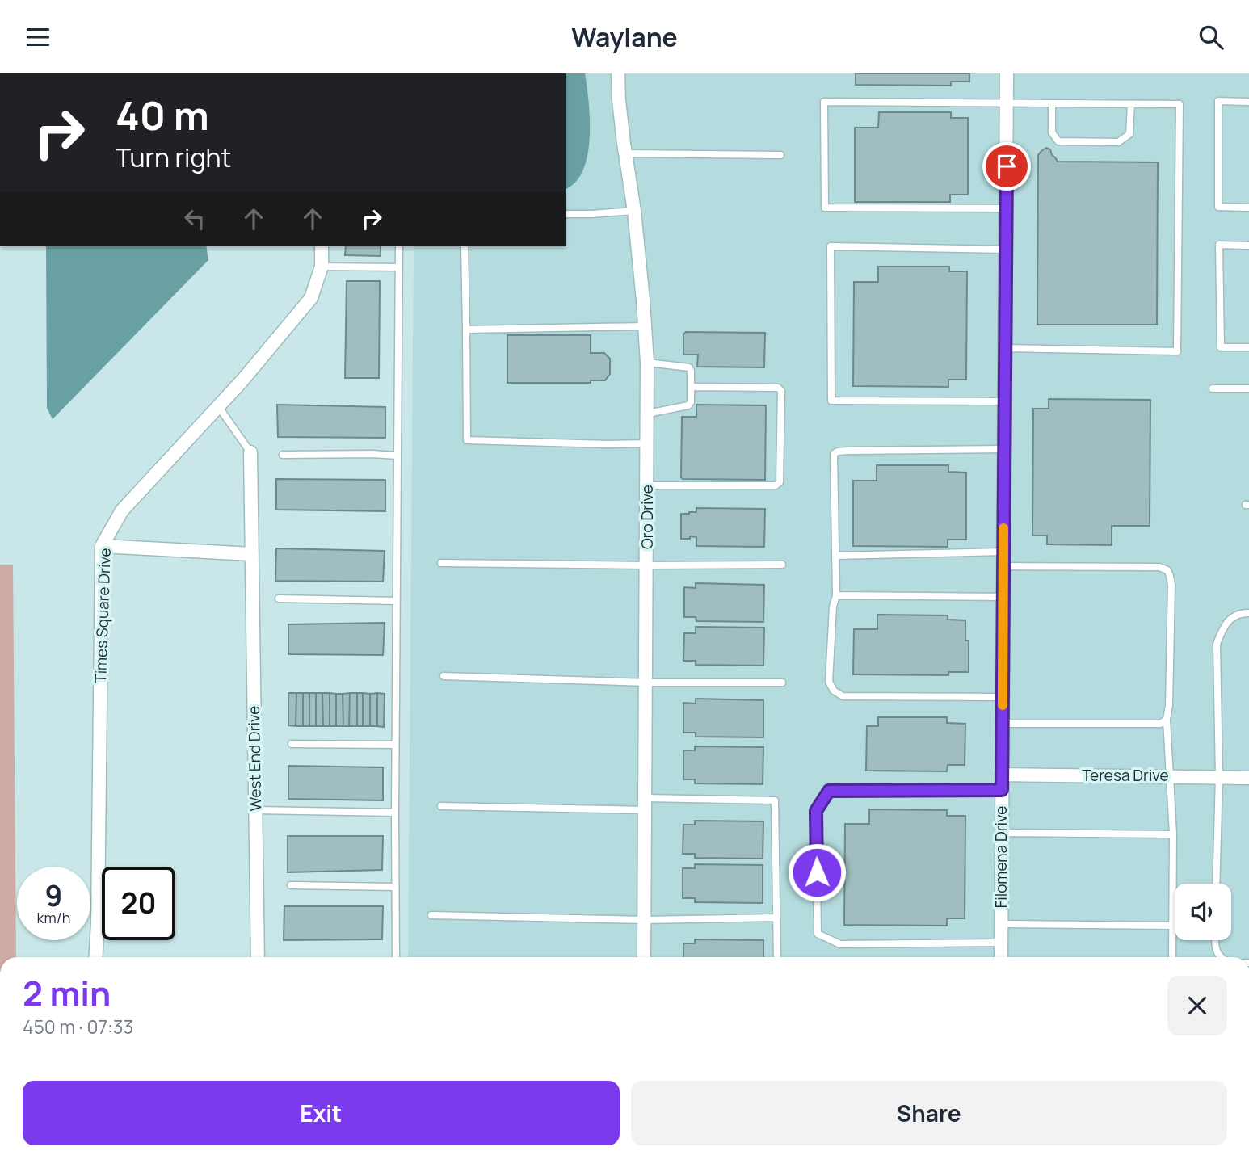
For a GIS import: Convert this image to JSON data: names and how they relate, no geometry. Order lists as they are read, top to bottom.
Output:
{
  "streets": {
    "street": [
      "Oro Drive",
      "Times Square Drive",
      "West End Drive",
      "Teresa Drive",
      "Filomena Drive"
    ]
  },
  "crossings": [
    ["Teresa Drive", "Filomena Drive"]
  ],
  "page": {
    "header": "Waylane",
    "turn": ["40 m", "Turn right"],
    "speed": "9 km/h",
    "limit": "20",
    "heading": ["2 min", "450 m · 07:33"],
    "buttons": ["Exit", "Share"]
  }
}
